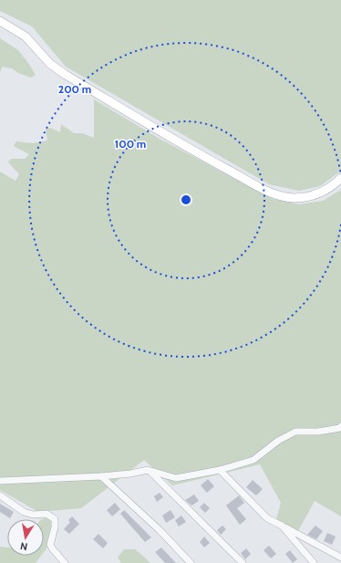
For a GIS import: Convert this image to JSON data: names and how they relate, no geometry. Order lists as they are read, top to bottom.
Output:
{
  "north": "bottom",
  "rings": ["200 m", "100 m"]
}
